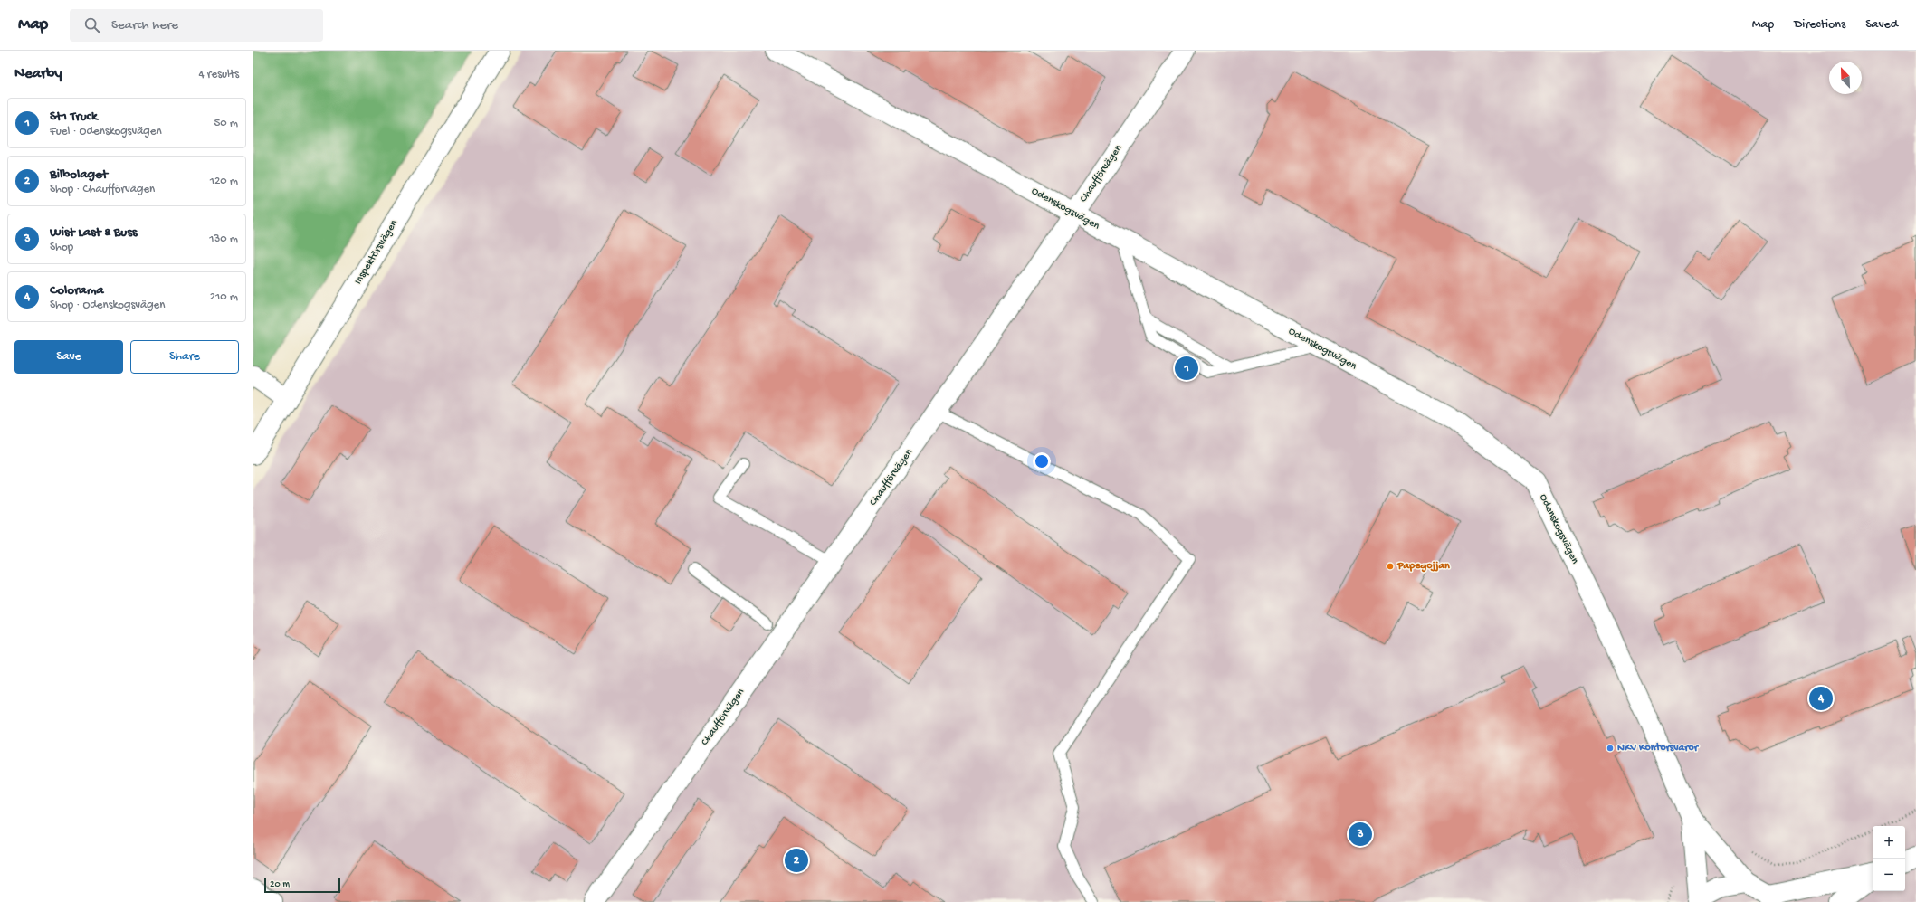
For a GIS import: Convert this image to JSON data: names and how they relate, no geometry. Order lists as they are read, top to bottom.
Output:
{
  "streets": {
    "street": ["Chaufförvägen", "Odenskogsvägen", "Inspektörsvägen"]
  },
  "crossings": [
    ["Chaufförvägen", "Odenskogsvägen"]
  ],
  "places": ["Papegojjan", "NKV Kontorsvaror"],
  "scale_bar": "20 m",
  "north": "top left",
  "page": {
    "header": "Map",
    "search": "Search here",
    "nav": ["Map", "Directions", "Saved"],
    "heading": ["Nearby", "4 results"],
    "list": [
      {
        "mark": "1",
        "name": "St1 Truck",
        "note": "Fuel · Odenskogsvägen",
        "value": "50 m"
      },
      {
        "mark": "2",
        "name": "Bilbolaget",
        "note": "Shop · Chaufförvägen",
        "value": "120 m"
      },
      {
        "mark": "3",
        "name": "Wist Last & Buss",
        "note": "Shop",
        "value": "130 m"
      },
      {
        "mark": "4",
        "name": "Colorama",
        "note": "Shop · Odenskogsvägen",
        "value": "210 m"
      }
    ],
    "buttons": ["Save", "Share"],
    "pins": [
      "1",
      "4",
      "3",
      "2"
    ],
    "map_buttons": ["+", "−"],
    "scale": "20 m"
  }
}
